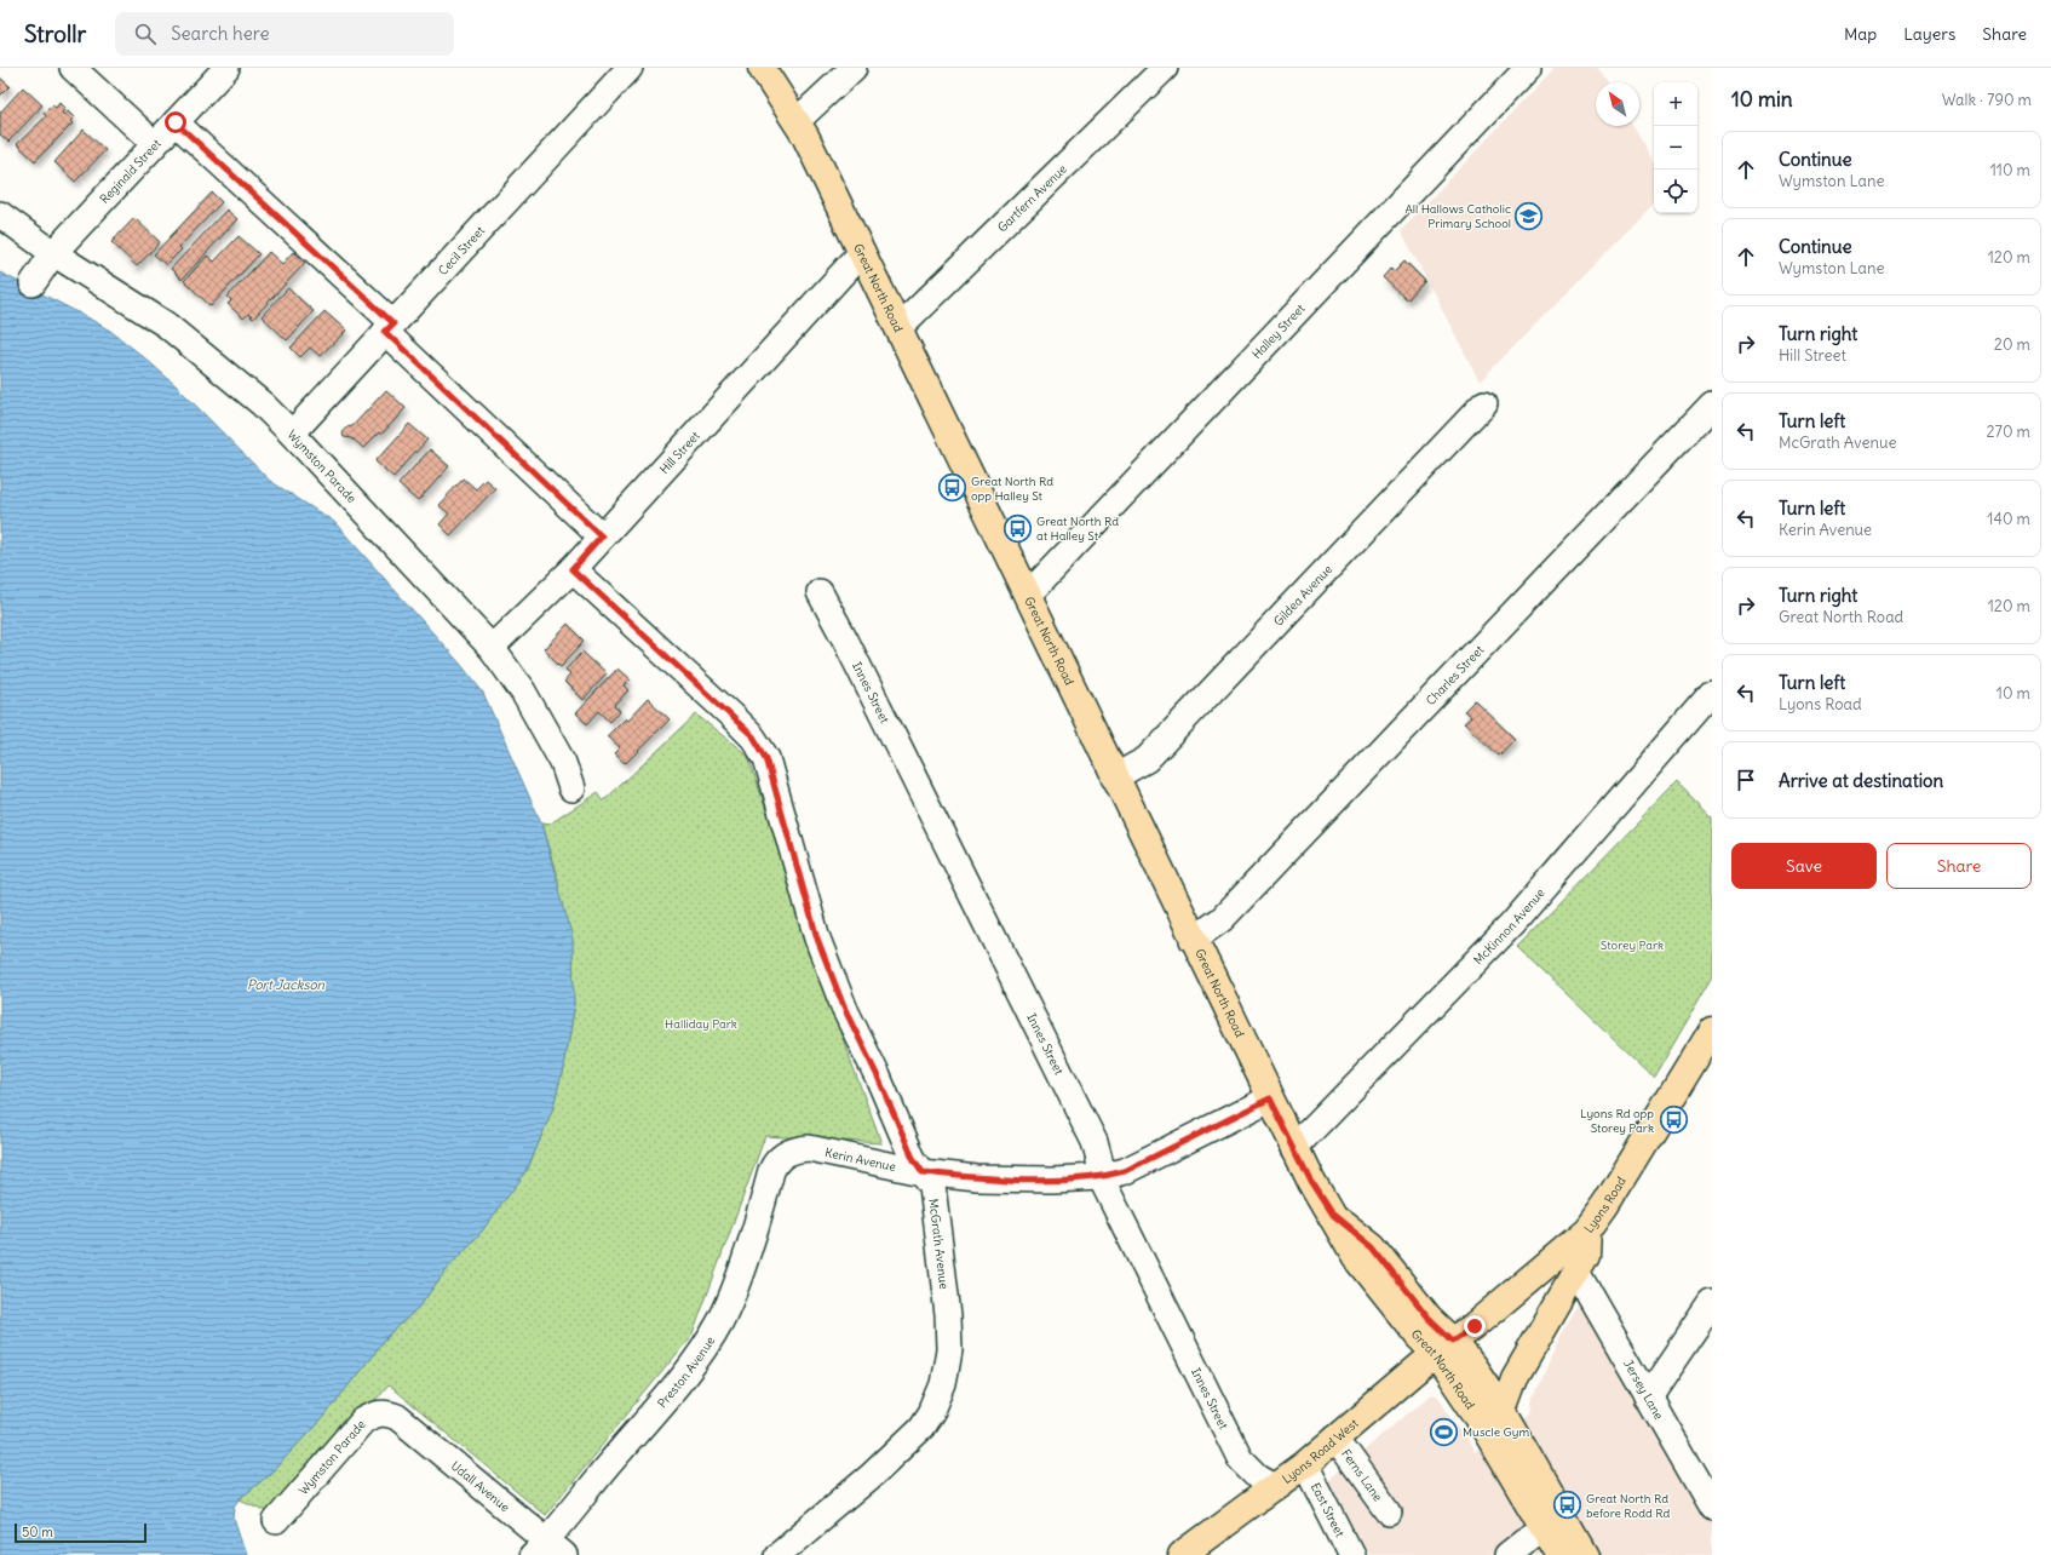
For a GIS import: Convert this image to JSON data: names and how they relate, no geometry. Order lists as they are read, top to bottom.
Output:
{
  "streets": {
    "main road": ["Great North Road", "Lyons Road", "Lyons Road West"],
    "street": [
      "Reginald Street",
      "Gartfern Avenue",
      "Cecil Street",
      "Halley Street",
      "Hill Street",
      "Wymston Parade",
      "Gildea Avenue",
      "Charles Street",
      "Innes Street",
      "McKinnon Avenue",
      "Kerin Avenue",
      "McGrath Avenue",
      "Preston Avenue",
      "Jersey Lane",
      "Ferns Lane",
      "Udall Avenue",
      "East Street"
    ]
  },
  "crossings": [
    ["Reginald Street", "Wymston Parade"],
    ["Gartfern Avenue", "Great North Road"],
    ["Cecil Street", "Wymston Parade"],
    ["Great North Road", "Halley Street"],
    ["Great North Road", "Hill Street"],
    ["Great North Road", "Gildea Avenue"],
    ["Great North Road", "Charles Street"],
    ["Great North Road", "McKinnon Avenue"],
    ["Great North Road", "Kerin Avenue"],
    ["Great North Road", "Lyons Road"],
    ["Great North Road", "Lyons Road West"],
    ["Hill Street", "Wymston Parade"],
    ["Hill Street", "McGrath Avenue"],
    ["Wymston Parade", "Udall Avenue"],
    ["Innes Street", "Kerin Avenue"],
    ["Innes Street", "Lyons Road West"],
    ["Kerin Avenue", "McGrath Avenue"],
    ["Kerin Avenue", "Preston Avenue"],
    ["Lyons Road", "Lyons Road West"],
    ["Preston Avenue", "Udall Avenue"],
    ["Lyons Road West", "Ferns Lane"],
    ["Lyons Road West", "East Street"]
  ],
  "water": ["Port Jackson"],
  "parks": ["Storey Park", "Halliday Park"],
  "places": {
    "school or university": ["All Hallows Catholic Primary School"],
    "bus stop": [
      "Great North Rd opp Halley St",
      "Great North Rd at Halley St",
      "Lyons Rd opp Storey Park",
      "Great North Rd before Rodd Rd"
    ],
    "sports": ["Muscle Gym"]
  },
  "scale_bar": "50 m",
  "north": "top left",
  "page": {
    "header": "Strollr",
    "search": "Search here",
    "nav": ["Map", "Layers", "Share"],
    "heading": ["10 min", "Walk · 790 m"],
    "map_buttons": ["+", "−"],
    "list": [
      ["Continue", "Wymston Lane", "110 m"],
      ["Continue", "Wymston Lane", "120 m"],
      ["Turn right", "Hill Street", "20 m"],
      ["Turn left", "McGrath Avenue", "270 m"],
      ["Turn left", "Kerin Avenue", "140 m"],
      ["Turn right", "Great North Road", "120 m"],
      ["Turn left", "Lyons Road", "10 m"],
      "Arrive at destination"
    ],
    "buttons": ["Save", "Share"],
    "scale": "50 m"
  }
}
